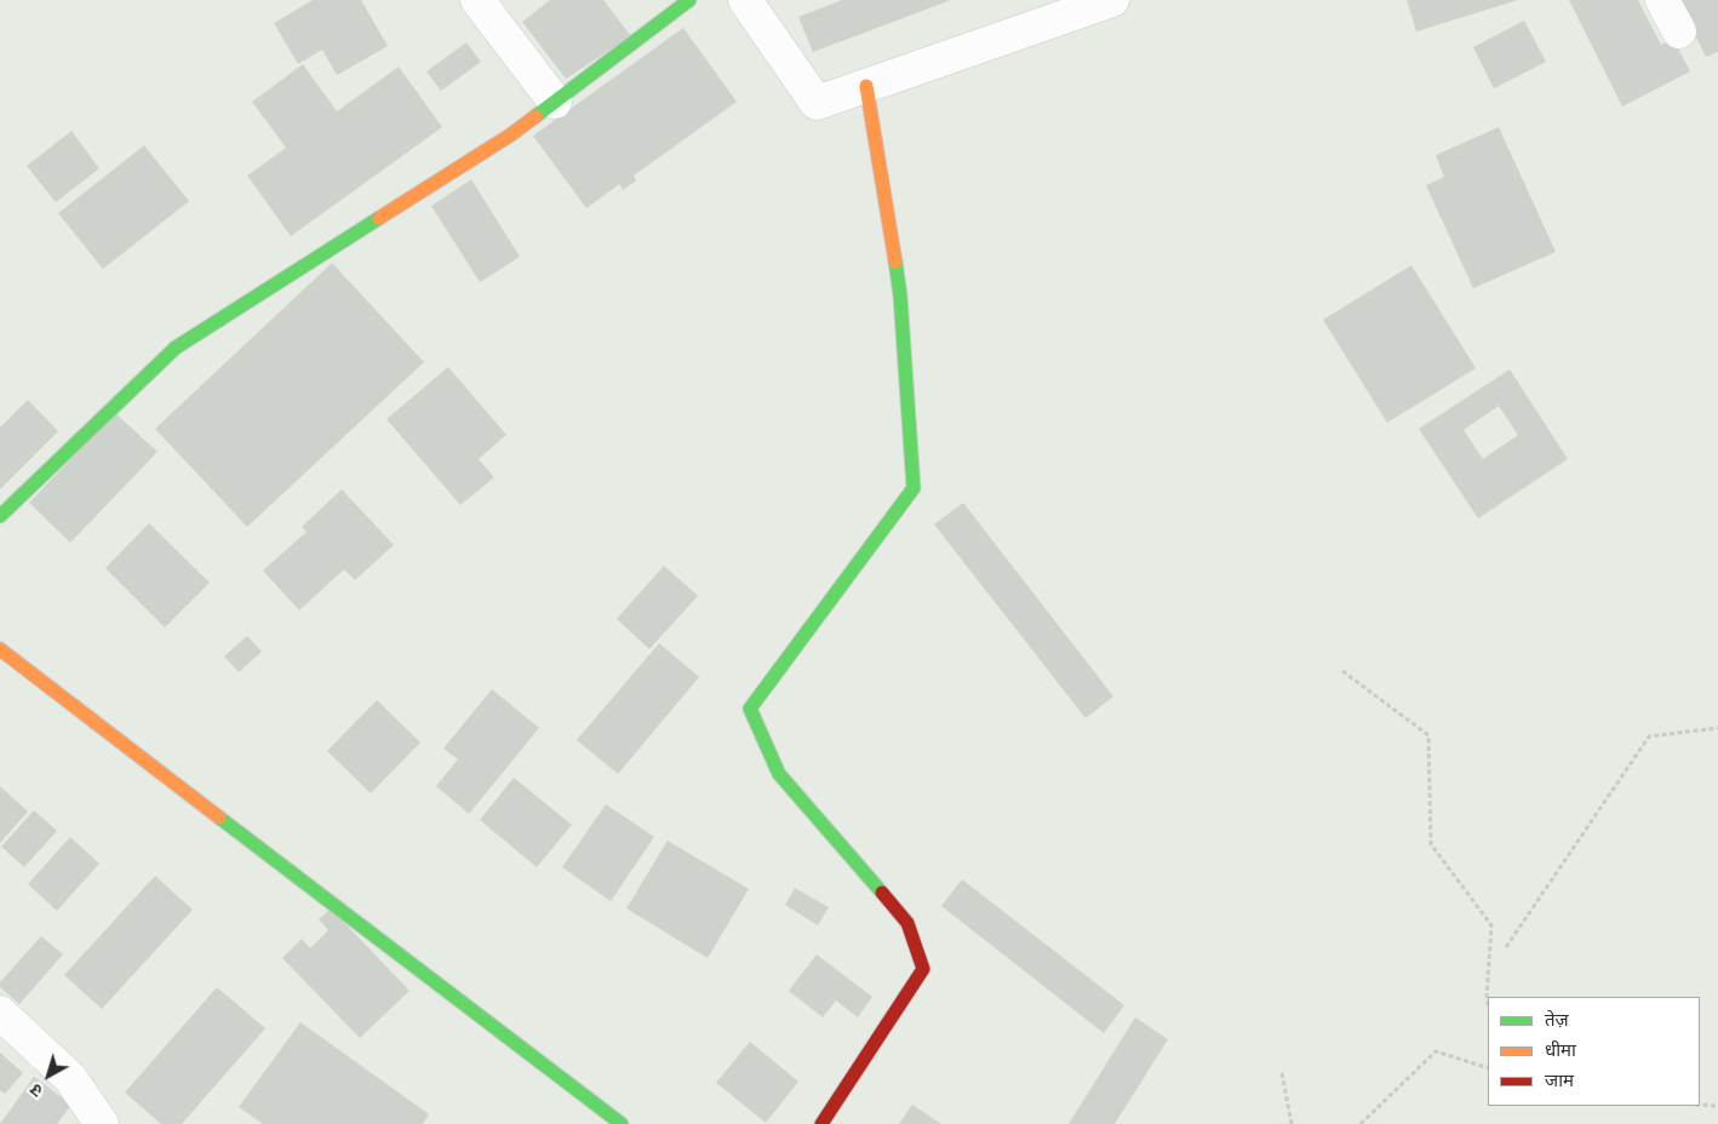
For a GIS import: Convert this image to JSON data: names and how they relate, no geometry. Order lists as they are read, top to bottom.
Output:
{
  "legend": ["तेज़", "धीमा", "जाम"],
  "north": "bottom left"
}
